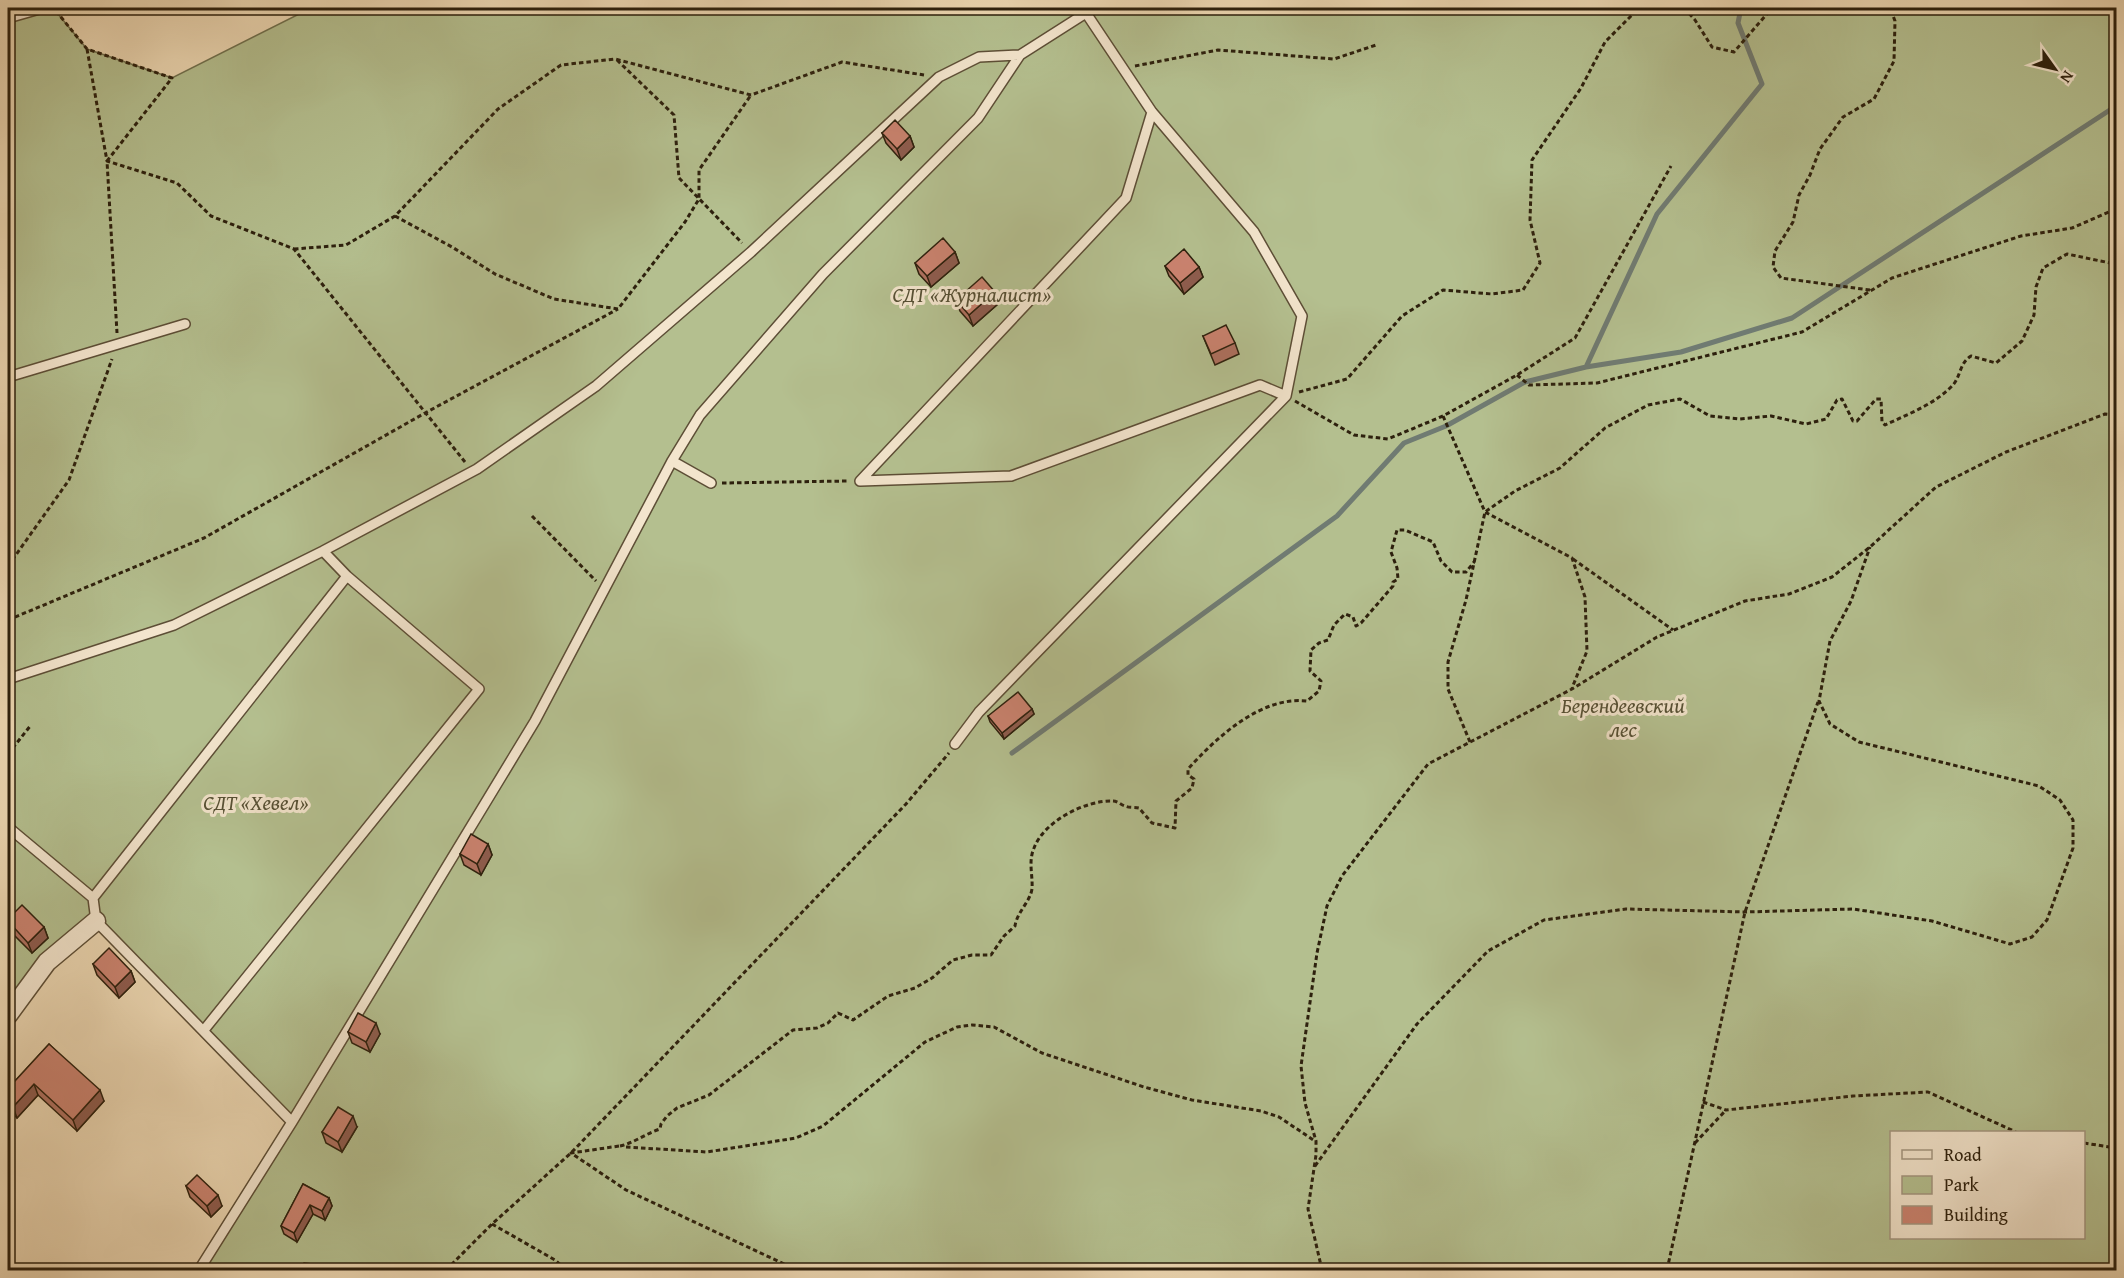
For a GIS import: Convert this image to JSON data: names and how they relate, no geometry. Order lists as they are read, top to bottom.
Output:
{
  "parks": ["СДТ «Журналист»", "Берендеевский лес", "СДТ «Хевел»"],
  "legend": ["Road", "Park", "Building"],
  "north": "bottom right"
}
